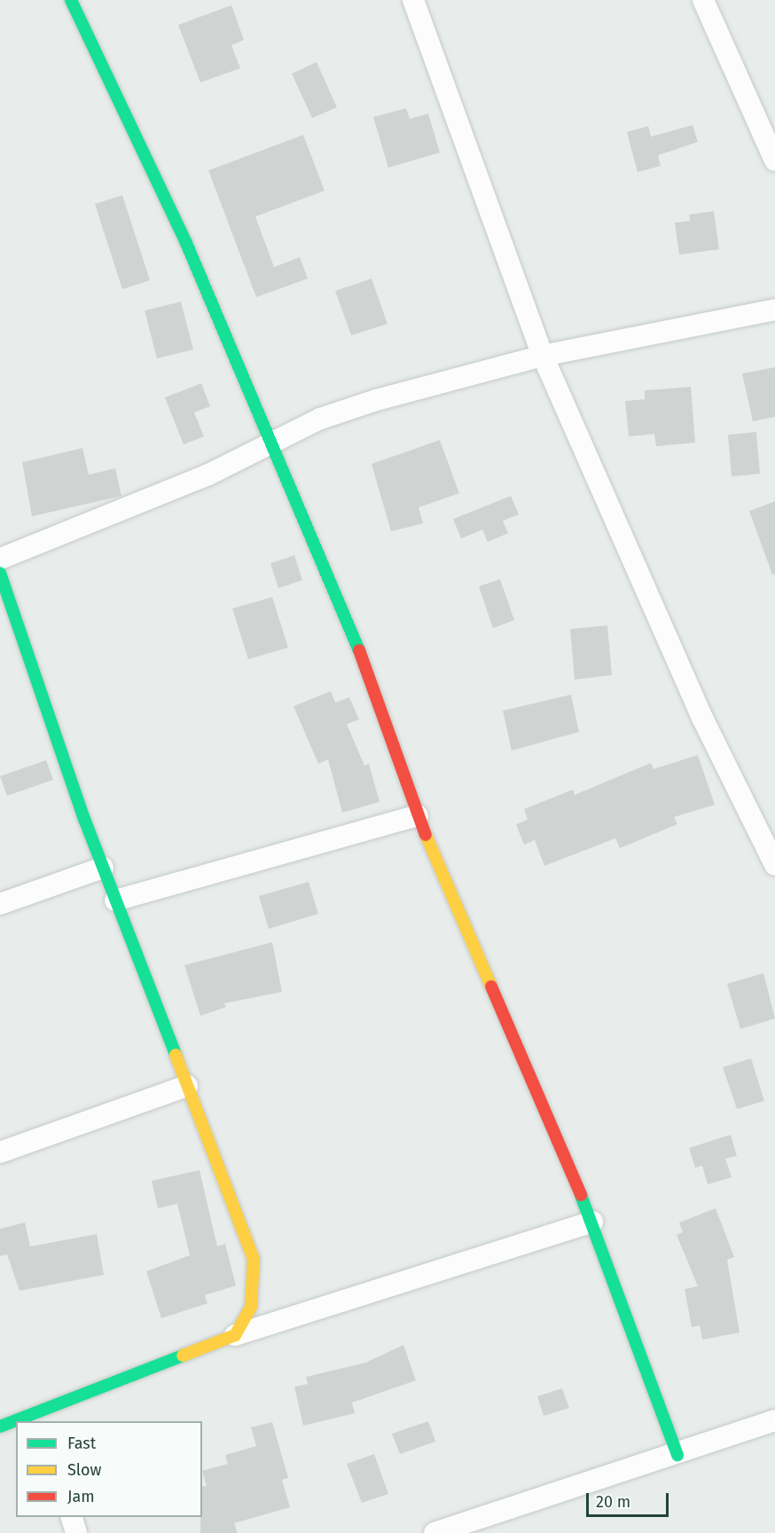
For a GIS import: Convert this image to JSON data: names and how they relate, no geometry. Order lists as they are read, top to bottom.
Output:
{
  "legend": ["Fast", "Slow", "Jam"],
  "scale_bar": "20 m"
}
